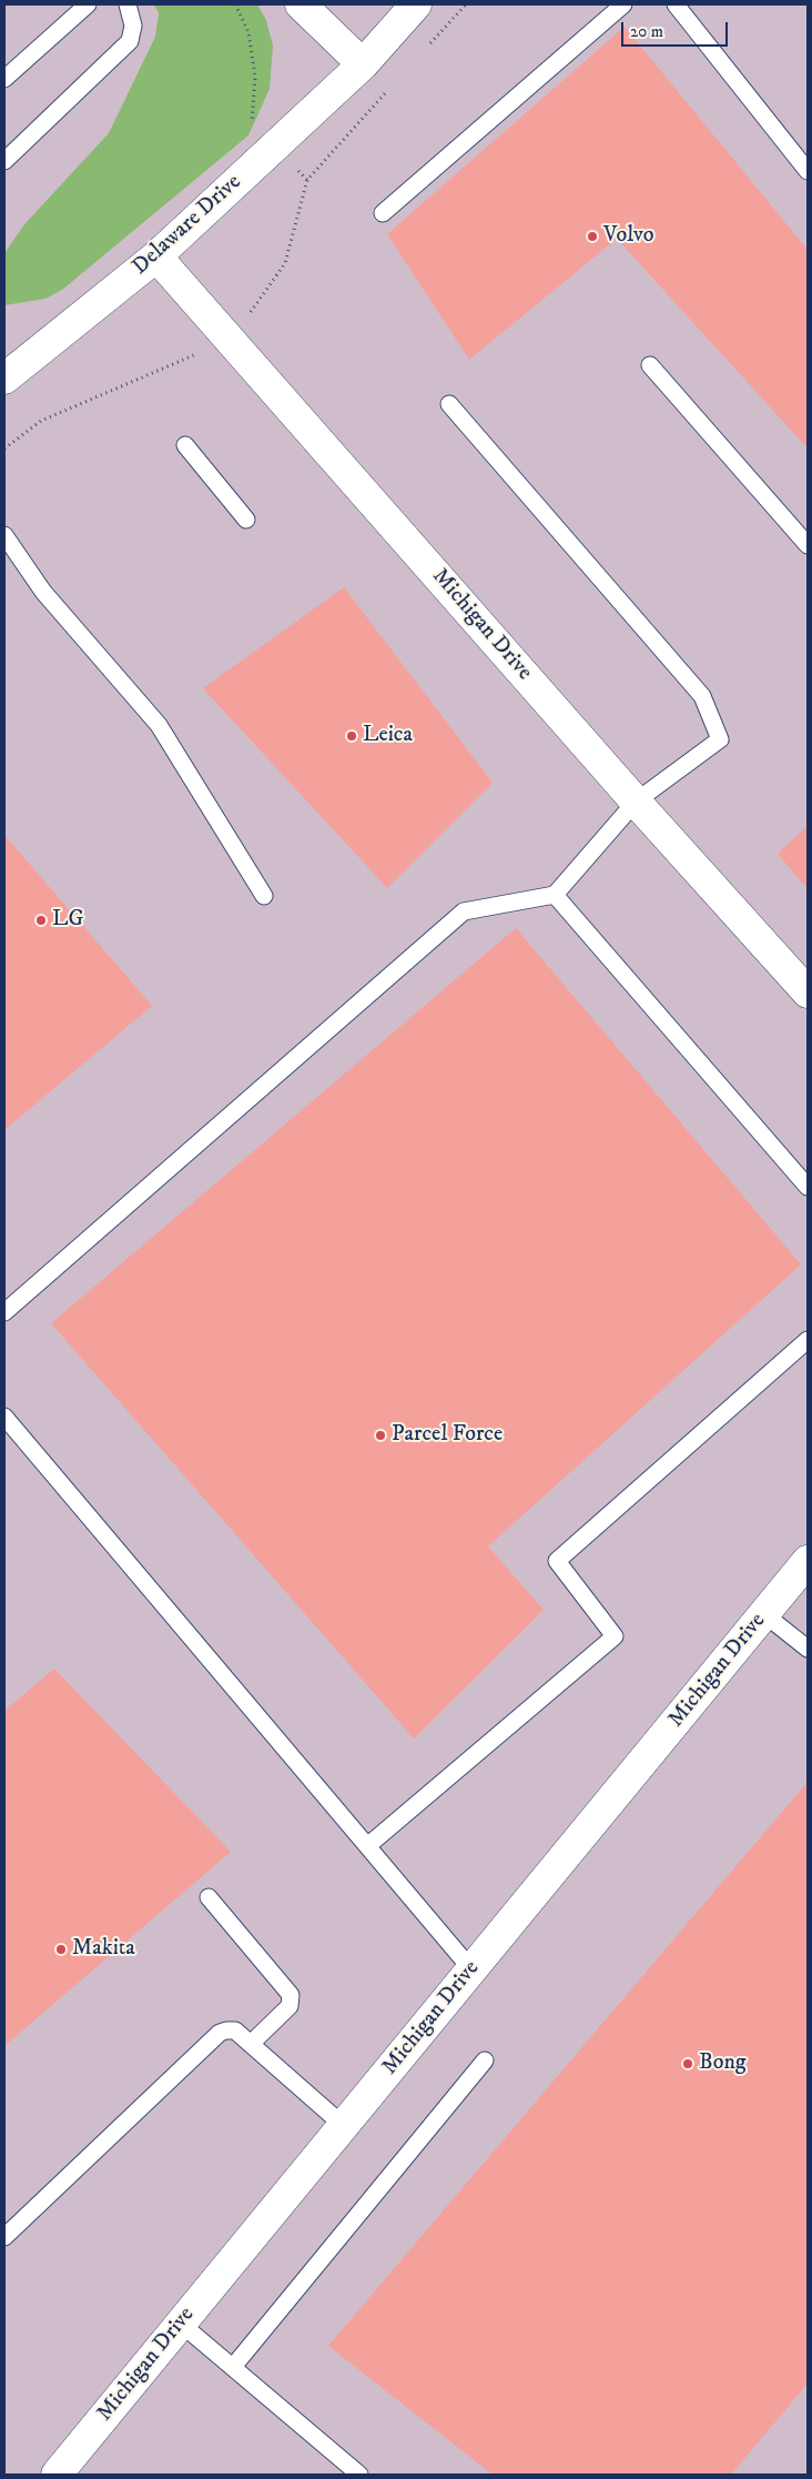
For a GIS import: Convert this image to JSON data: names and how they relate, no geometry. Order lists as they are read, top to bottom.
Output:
{
  "streets": {
    "street": ["Delaware Drive", "Michigan Drive"]
  },
  "crossings": [
    ["Delaware Drive", "Michigan Drive"]
  ],
  "places": [
    "Volvo",
    "Leica",
    "LG",
    "Parcel Force",
    "Makita",
    "Bong"
  ],
  "scale_bar": "20 m"
}
